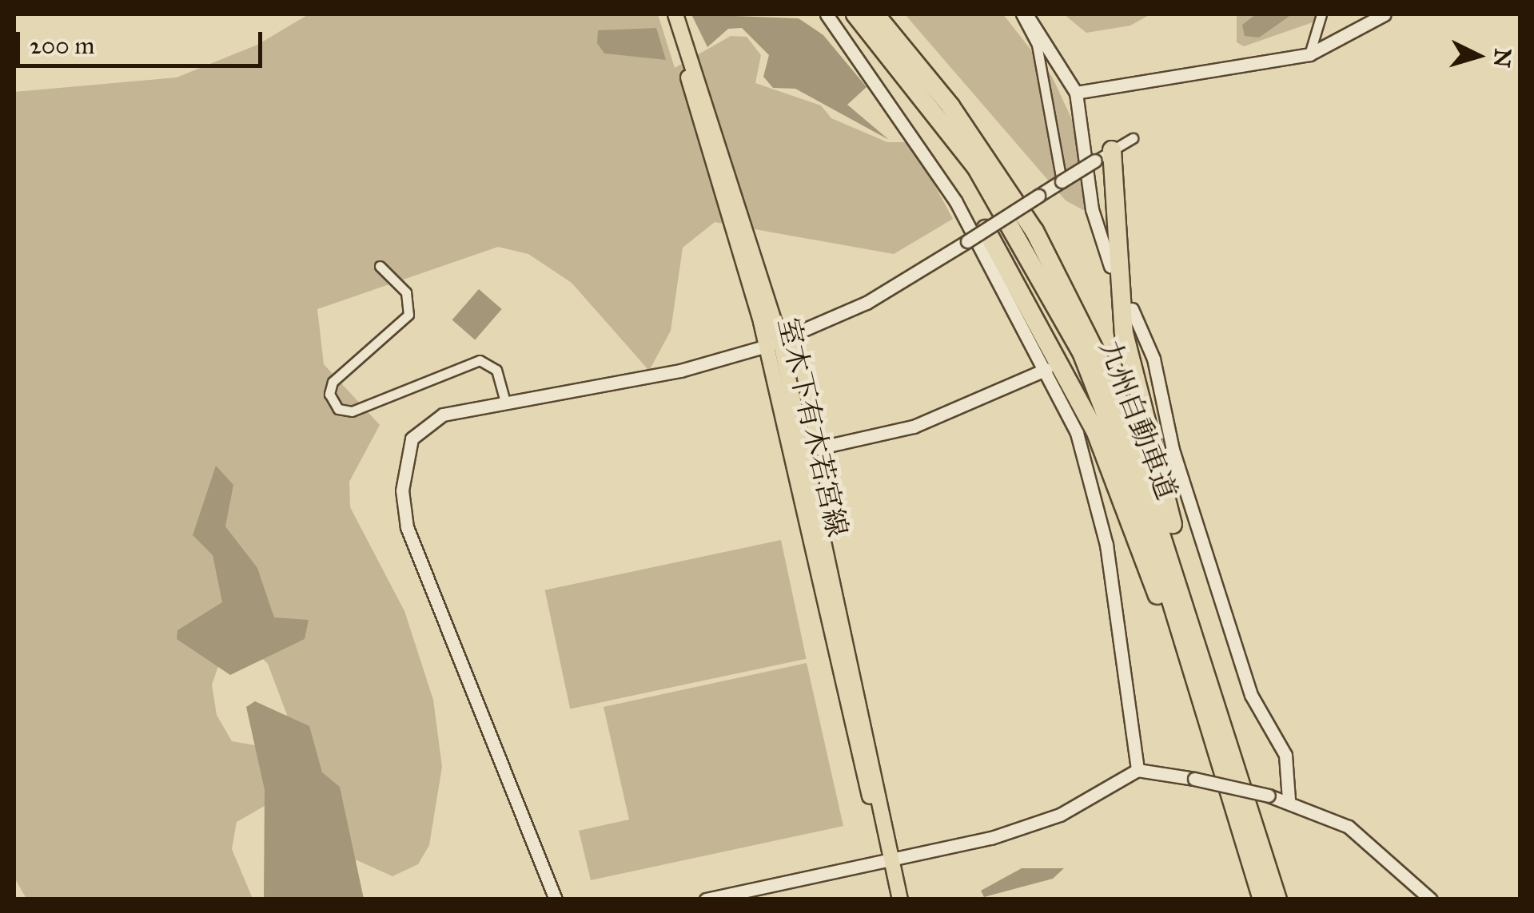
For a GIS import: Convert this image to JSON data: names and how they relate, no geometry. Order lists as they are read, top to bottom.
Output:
{
  "streets": {
    "highway": ["九州自動車道"],
    "main road": ["室木下有木若宮線"]
  },
  "scale_bar": "200 m",
  "north": "right"
}
